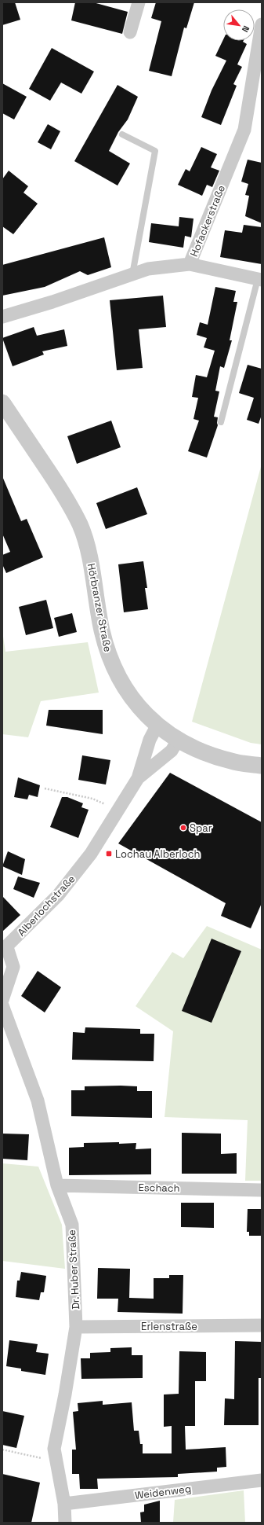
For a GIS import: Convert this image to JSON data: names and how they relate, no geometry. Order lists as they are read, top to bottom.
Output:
{
  "streets": {
    "street": [
      "Hofackerstraße",
      "Hörbranzer Straße",
      "Alberlochstraße",
      "Eschach",
      "Dr. Huber Straße",
      "Erlenstraße",
      "Weidenweg"
    ]
  },
  "crossings": [
    ["Hörbranzer Straße", "Alberlochstraße"],
    ["Eschach", "Dr. Huber Straße"],
    ["Dr. Huber Straße", "Erlenstraße"],
    ["Dr. Huber Straße", "Weidenweg"]
  ],
  "places": {
    "other": ["Spar"],
    "transit": ["Lochau Alberloch"]
  },
  "north": "bottom right"
}
